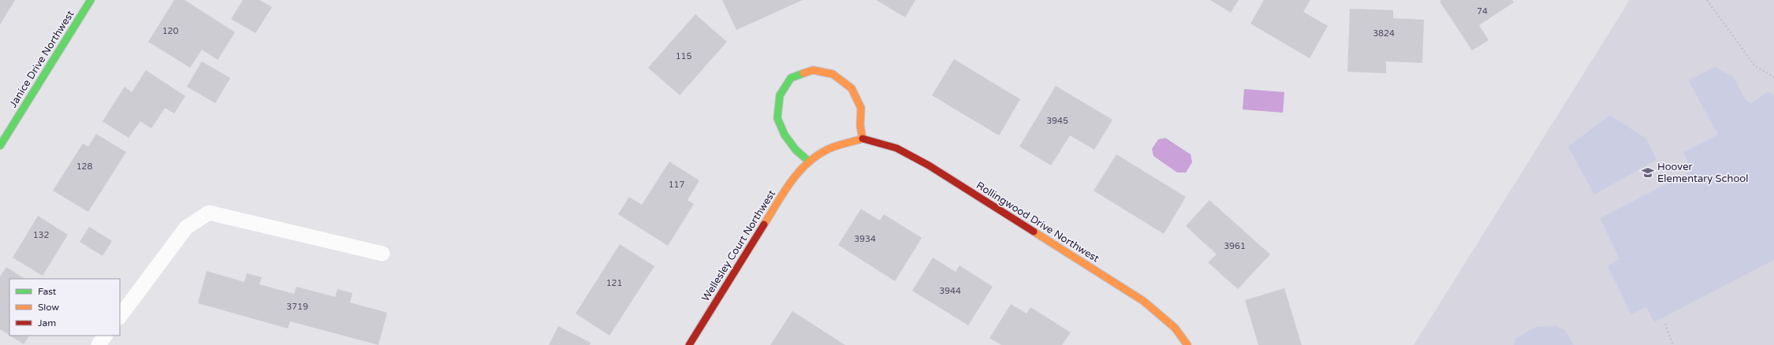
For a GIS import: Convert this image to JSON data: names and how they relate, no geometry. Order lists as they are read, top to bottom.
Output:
{
  "streets": {
    "street": ["Janice Drive Northwest", "Rollingwood Drive Northwest", "Wellesley Court Northwest"]
  },
  "crossings": [
    ["Rollingwood Drive Northwest", "Wellesley Court Northwest"]
  ],
  "places": {
    "school or university": ["Hoover Elementary School"]
  },
  "house_numbers": [
    "74",
    "120",
    "3824",
    "115",
    "3945",
    "128",
    "117",
    "132",
    "3934",
    "3961",
    "121",
    "3944",
    "3719"
  ],
  "legend": ["Fast", "Slow", "Jam"]
}
